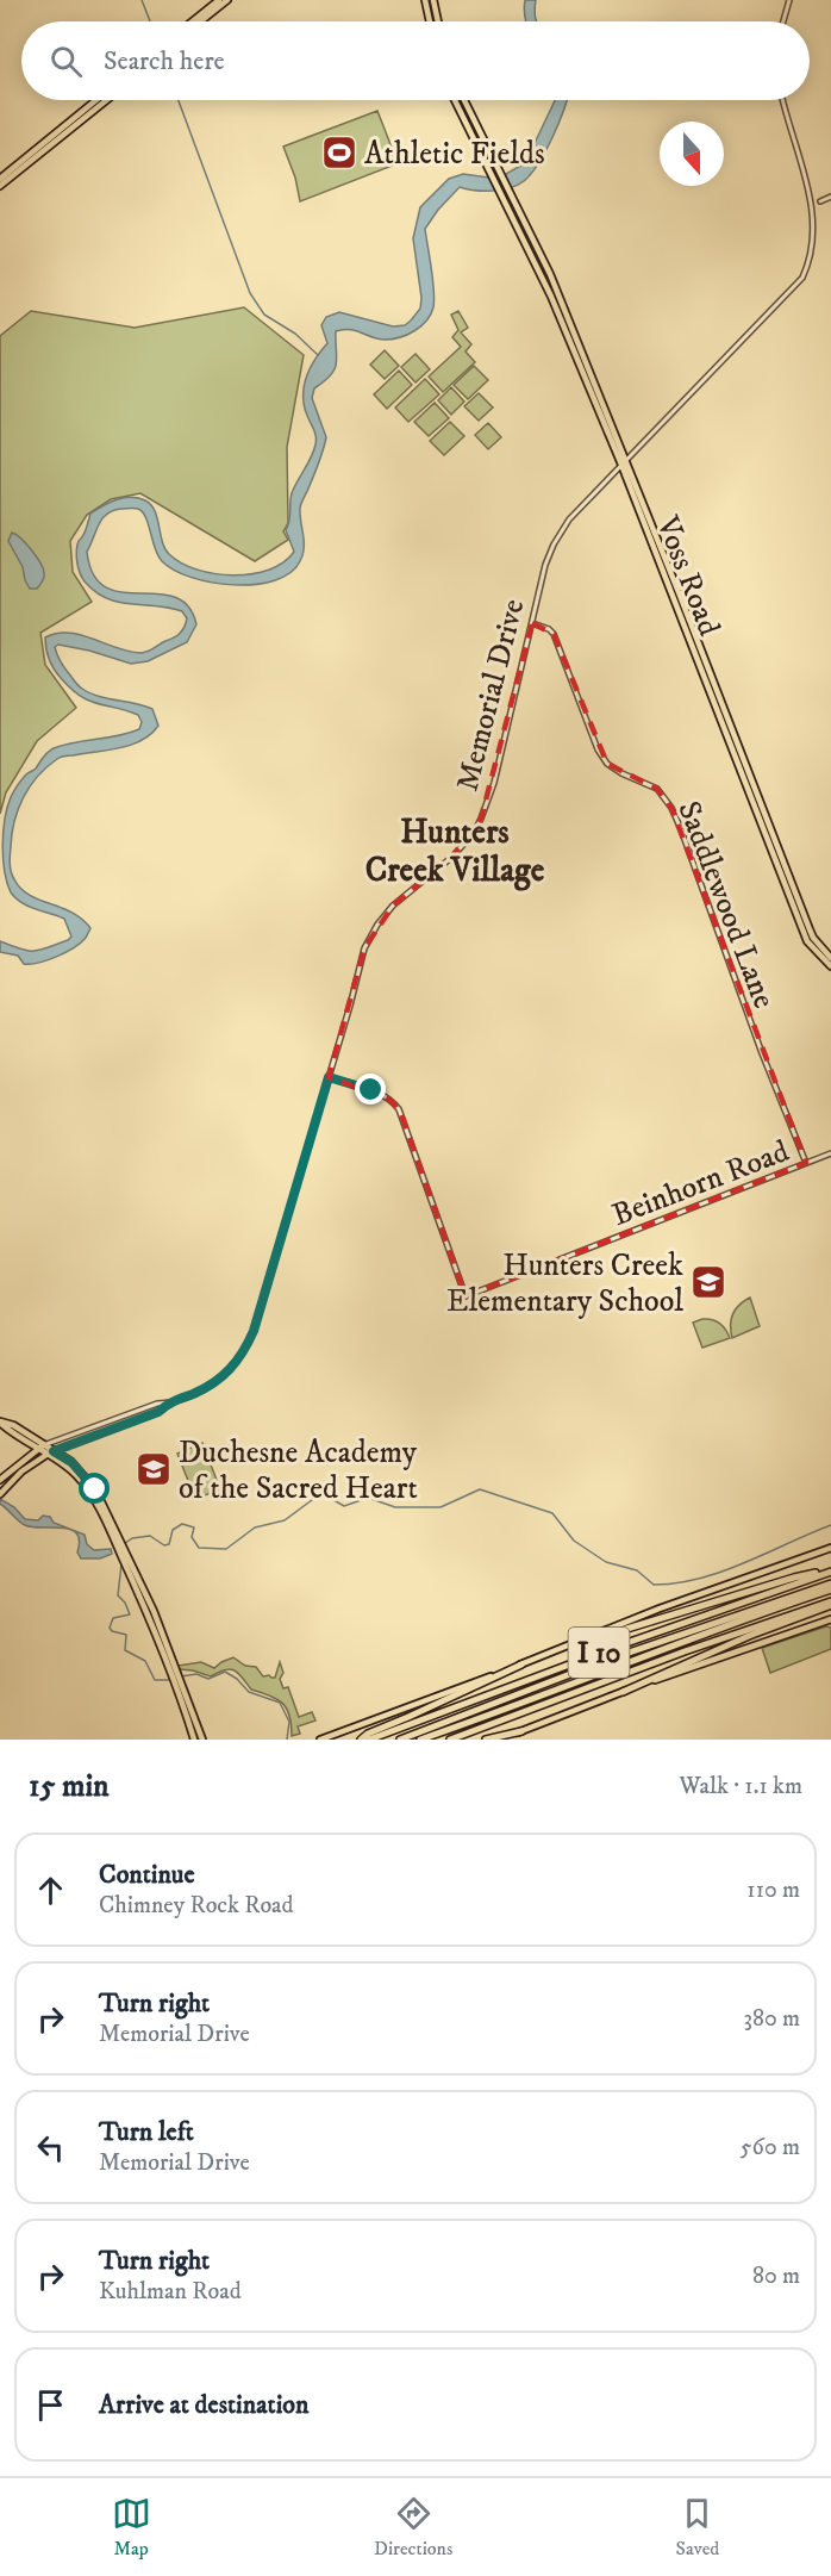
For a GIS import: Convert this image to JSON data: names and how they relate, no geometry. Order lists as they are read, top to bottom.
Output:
{
  "streets": {
    "highway": ["I 10"],
    "main road": ["Voss Road", "Memorial Drive"],
    "street": ["Saddlewood Lane", "Beinhorn Road"]
  },
  "crossings": [
    ["Voss Road", "Memorial Drive"],
    ["Memorial Drive", "Saddlewood Lane"],
    ["Memorial Drive", "Beinhorn Road"],
    ["Saddlewood Lane", "Beinhorn Road"]
  ],
  "districts": ["Hunters Creek Village"],
  "places": {
    "sports": ["Athletic Fields"],
    "school or university": ["Hunters Creek Elementary School", "Duchesne Academy of the Sacred Heart"]
  },
  "north": "bottom",
  "page": {
    "search": "Search here",
    "heading": ["15 min", "Walk · 1.1 km"],
    "list": [
      ["Continue", "Chimney Rock Road", "110 m"],
      ["Turn right", "Memorial Drive", "380 m"],
      ["Turn left", "Memorial Drive", "560 m"],
      ["Turn right", "Kuhlman Road", "80 m"],
      "Arrive at destination"
    ],
    "nav": ["Map", "Directions", "Saved"]
  }
}
